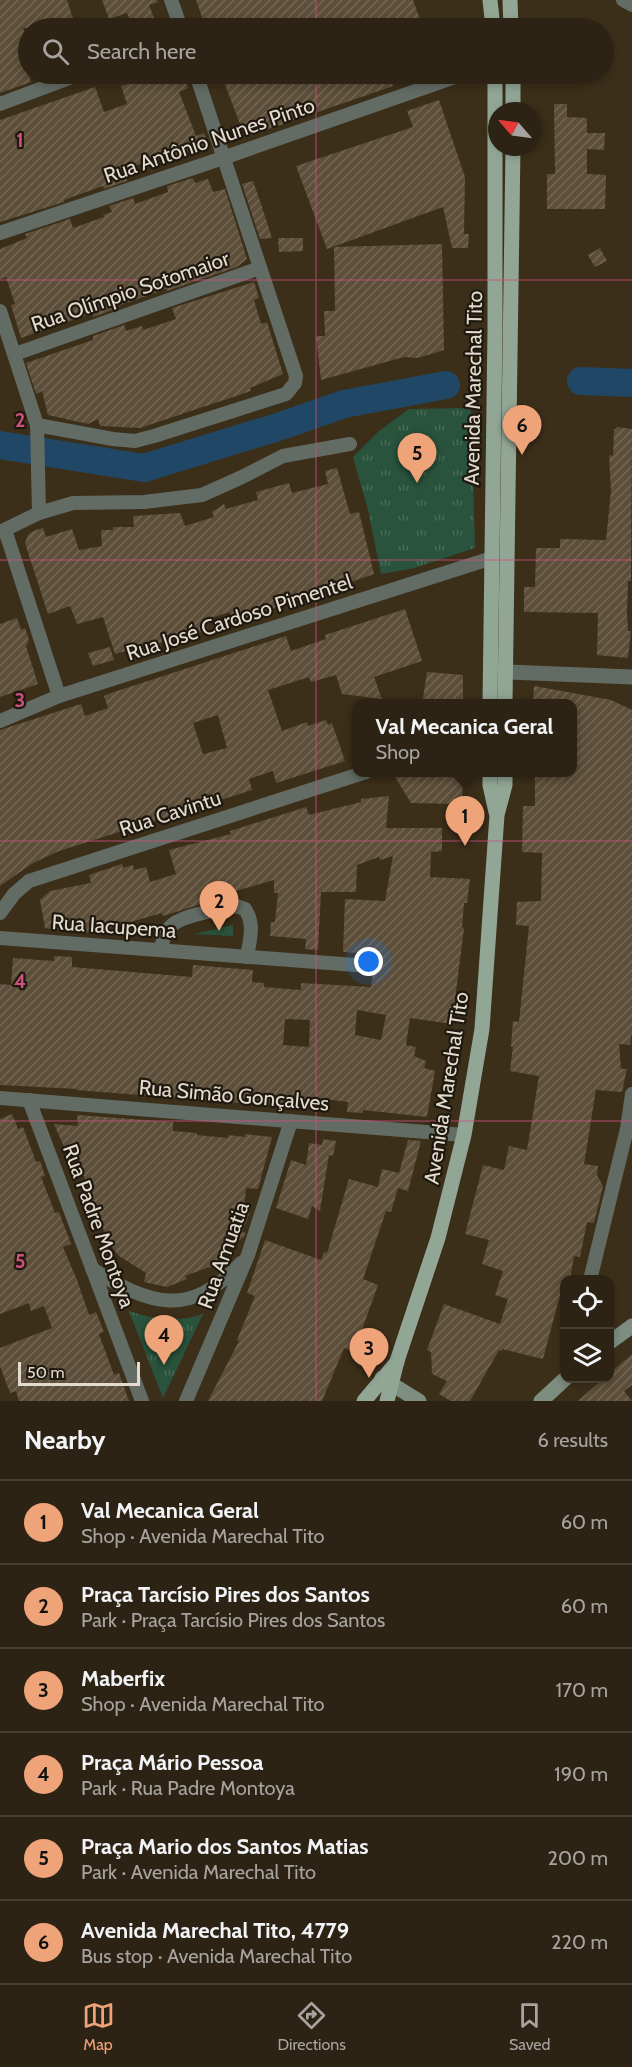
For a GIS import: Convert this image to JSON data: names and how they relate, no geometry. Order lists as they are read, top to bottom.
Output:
{
  "streets": {
    "main road": ["Avenida Marechal Tito"],
    "street": [
      "Rua Antônio Nunes Pinto",
      "Rua Olímpio Sotomaior",
      "Rua José Cardoso Pimentel",
      "Rua Cavintu",
      "Rua Iacupema",
      "Rua Simão Gonçalves",
      "Rua Padre Montoya",
      "Rua Amuatia"
    ]
  },
  "crossings": [
    ["Avenida Marechal Tito", "Rua José Cardoso Pimentel"],
    ["Avenida Marechal Tito", "Rua Simão Gonçalves"],
    ["Rua Simão Gonçalves", "Rua Padre Montoya"],
    ["Rua Simão Gonçalves", "Rua Amuatia"]
  ],
  "scale_bar": "50 m",
  "north": "top left",
  "page": {
    "search": "Search here",
    "pins": [
      "6",
      "5",
      "1",
      "2",
      "4",
      "3"
    ],
    "popup": ["Val Mecanica Geral", "Shop"],
    "scale": "50 m",
    "heading": ["Nearby", "6 results"],
    "list": [
      {
        "mark": "1",
        "name": "Val Mecanica Geral",
        "note": "Shop · Avenida Marechal Tito",
        "value": "60 m"
      },
      {
        "mark": "2",
        "name": "Praça Tarcísio Pires dos Santos",
        "note": "Park · Praça Tarcísio Pires dos Santos",
        "value": "60 m"
      },
      {
        "mark": "3",
        "name": "Maberfix",
        "note": "Shop · Avenida Marechal Tito",
        "value": "170 m"
      },
      {
        "mark": "4",
        "name": "Praça Mário Pessoa",
        "note": "Park · Rua Padre Montoya",
        "value": "190 m"
      },
      {
        "mark": "5",
        "name": "Praça Mario dos Santos Matias",
        "note": "Park · Avenida Marechal Tito",
        "value": "200 m"
      },
      {
        "mark": "6",
        "name": "Avenida Marechal Tito, 4779",
        "note": "Bus stop · Avenida Marechal Tito",
        "value": "220 m"
      }
    ],
    "nav": ["Map", "Directions", "Saved"]
  },
  "grid": {
    "rows": [
      "1",
      "2",
      "3",
      "4",
      "5"
    ]
  }
}
